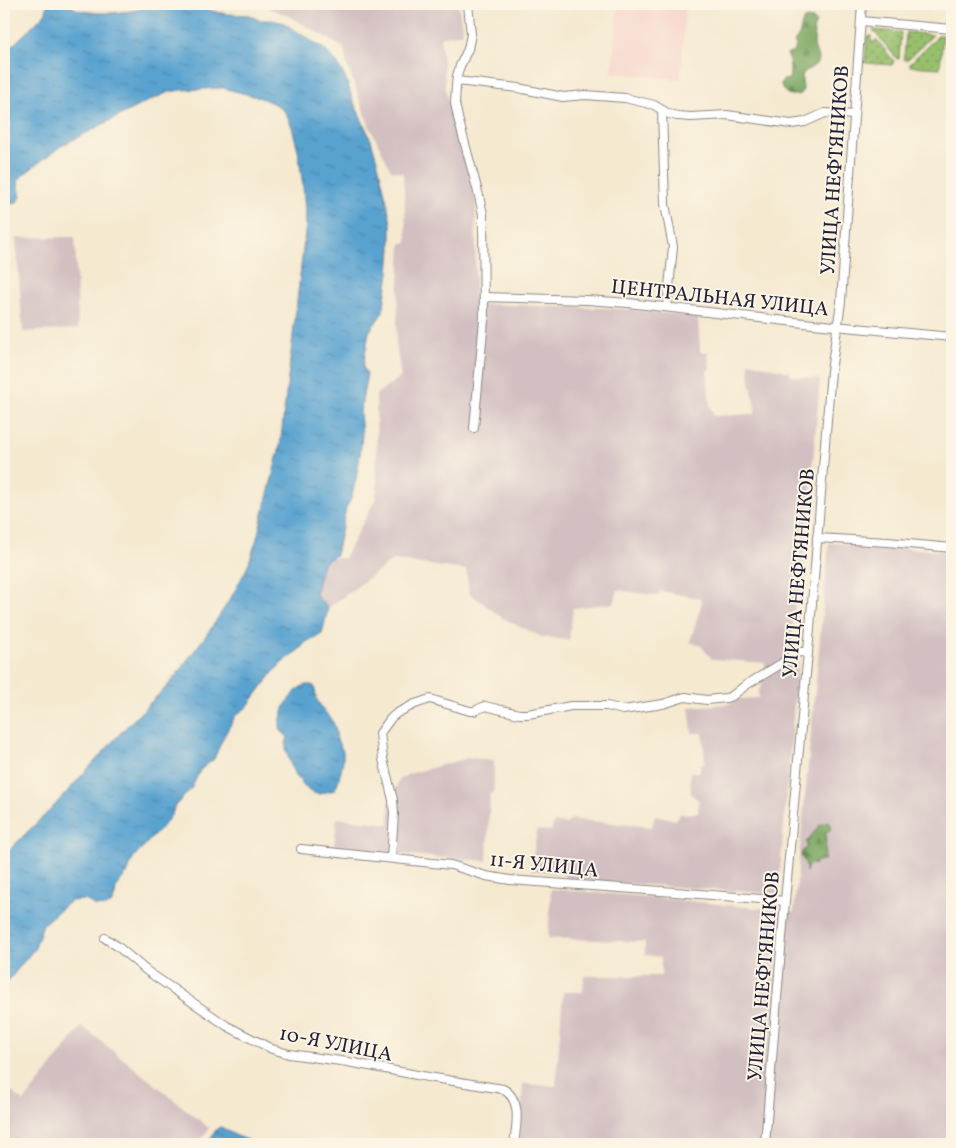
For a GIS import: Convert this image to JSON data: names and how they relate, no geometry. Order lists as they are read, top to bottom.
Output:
{
  "streets": {
    "street": [
      "УЛИЦА НЕФТЯНИКОВ",
      "ЦЕНТРАЛЬНАЯ УЛИЦА",
      "11-Я УЛИЦА",
      "10-Я УЛИЦА"
    ]
  },
  "crossings": [
    ["УЛИЦА НЕФТЯНИКОВ", "ЦЕНТРАЛЬНАЯ УЛИЦА"],
    ["УЛИЦА НЕФТЯНИКОВ", "11-Я УЛИЦА"]
  ]
}
